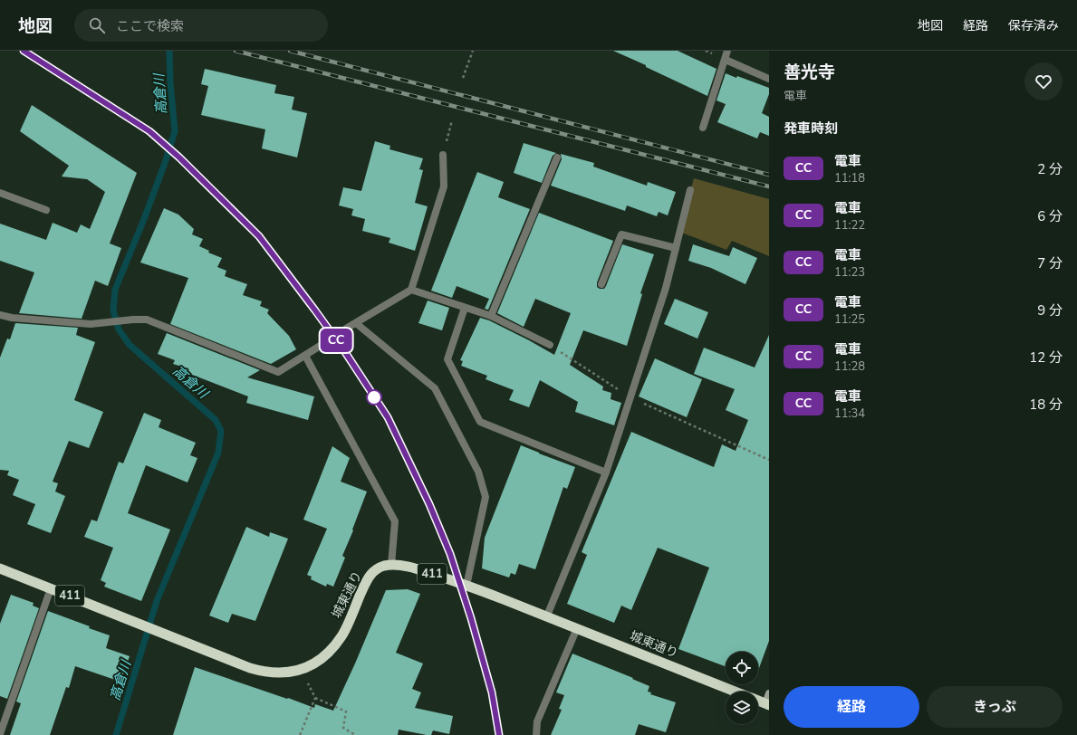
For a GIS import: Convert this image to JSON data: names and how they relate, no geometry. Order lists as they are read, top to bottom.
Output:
{
  "streets": {
    "highway": ["411", "城東通り"]
  },
  "water": ["高倉川"],
  "page": {
    "header": "地図",
    "search": "ここで検索",
    "nav": ["地図", "経路", "保存済み"],
    "on_map": "CC",
    "heading": [
      ["善光寺", "電車"],
      "発車時刻"
    ],
    "list": [
      {
        "mark": "CC",
        "name": "電車",
        "note": "11:18",
        "value": "2 分"
      },
      {
        "mark": "CC",
        "name": "電車",
        "note": "11:22",
        "value": "6 分"
      },
      {
        "mark": "CC",
        "name": "電車",
        "note": "11:23",
        "value": "7 分"
      },
      {
        "mark": "CC",
        "name": "電車",
        "note": "11:25",
        "value": "9 分"
      },
      {
        "mark": "CC",
        "name": "電車",
        "note": "11:28",
        "value": "12 分"
      },
      {
        "mark": "CC",
        "name": "電車",
        "note": "11:34",
        "value": "18 分"
      }
    ],
    "buttons": ["経路", "きっぷ"]
  }
}
